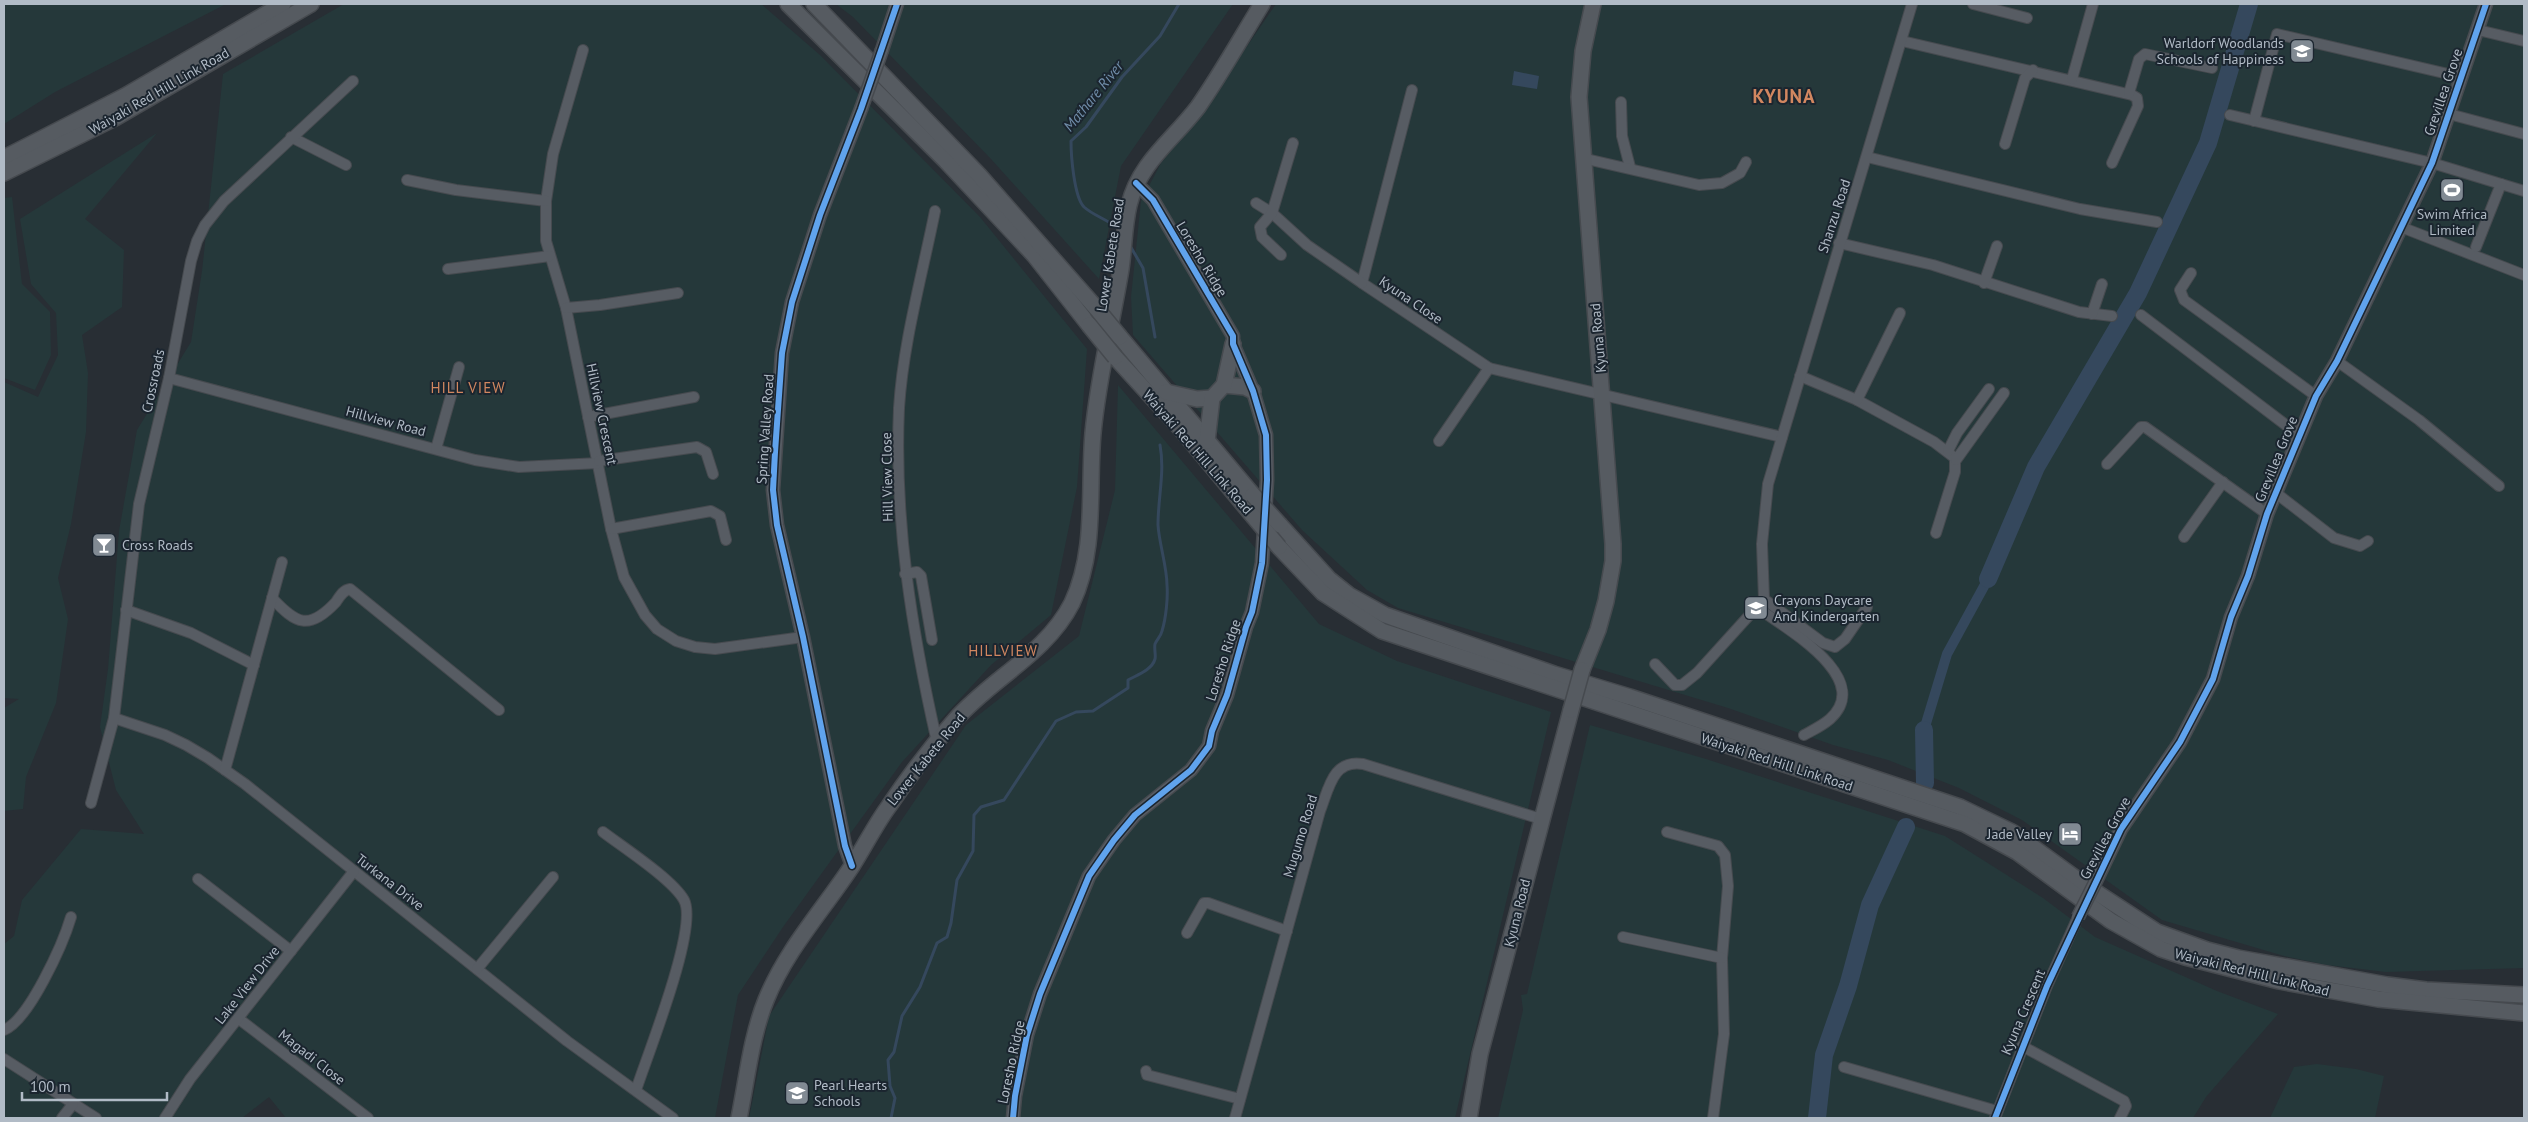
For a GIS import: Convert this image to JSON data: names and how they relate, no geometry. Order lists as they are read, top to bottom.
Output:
{
  "streets": {
    "main road": ["Waiyaki Red Hill Link Road", "Lower Kabete Road", "Kyuna Road"],
    "street": [
      "Grevillea Grove",
      "Shanzu Road",
      "Loresho Ridge",
      "Kyuna Close",
      "Crossroads",
      "Hillview Crescent",
      "Hillview Road",
      "Spring Valley Road",
      "Hill View Close",
      "Mugumo Road",
      "Turkana Drive",
      "Lake View Drive",
      "Kyuna Crescent",
      "Magadi Close"
    ]
  },
  "crossings": [
    ["Grevillea Grove", "Kyuna Crescent"],
    ["Lower Kabete Road", "Loresho Ridge"],
    ["Lower Kabete Road", "Spring Valley Road"],
    ["Lower Kabete Road", "Hill View Close"],
    ["Kyuna Close", "Kyuna Road"],
    ["Kyuna Road", "Mugumo Road"],
    ["Crossroads", "Hillview Road"],
    ["Crossroads", "Turkana Drive"],
    ["Hillview Crescent", "Hillview Road"],
    ["Hillview Crescent", "Spring Valley Road"],
    ["Turkana Drive", "Lake View Drive"],
    ["Lake View Drive", "Magadi Close"]
  ],
  "districts": ["KYUNA", "HILL VIEW", "HILLVIEW"],
  "water": ["Mathare River"],
  "places": {
    "school or university": ["Warldorf Woodlands Schools of Happiness", "Crayons Daycare And Kindergarten", "Pearl Hearts Schools"],
    "sports": ["Swim Africa Limited"],
    "bar": ["Cross Roads"],
    "hotel": ["Jade Valley"]
  },
  "scale_bar": "100 m"
}
